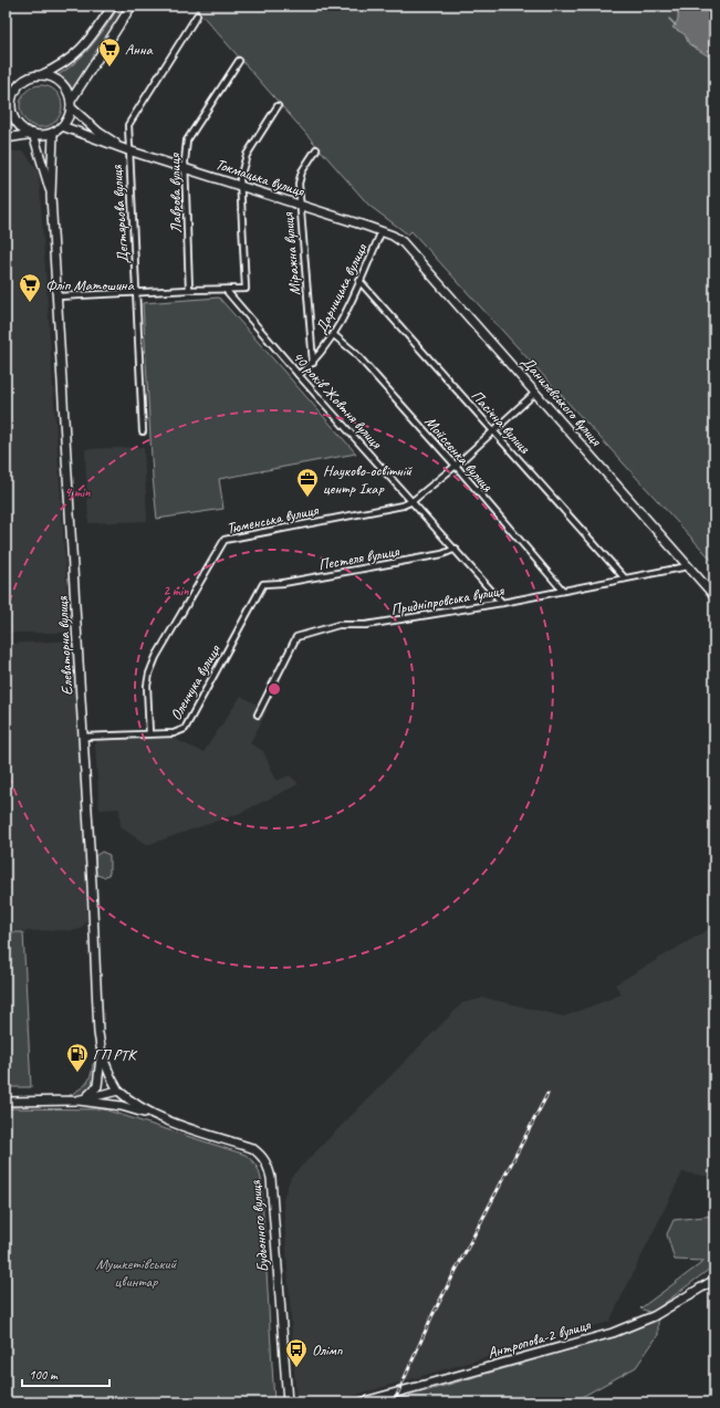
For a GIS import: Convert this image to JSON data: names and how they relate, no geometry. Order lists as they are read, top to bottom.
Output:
{
  "streets": {
    "main road": [
      "Токмацька вулиця",
      "Данилевського вулиця",
      "Елеваторна вулиця",
      "Будьонного вулиця",
      "Антропова-2 вулиця"
    ],
    "street": [
      "Лаврова вулиця",
      "Дегтярьова вулиця",
      "Міражна вулиця",
      "Дарницька вулиця",
      "40 років Жовтня вулиця",
      "Пасічна вулиця",
      "Мойсеєнка вулиця",
      "Тюменська вулиця",
      "Пестеля вулиця",
      "Придніпровська вулиця",
      "Оленчука вулиця"
    ]
  },
  "crossings": [
    ["Токмацька вулиця", "Лаврова вулиця"],
    ["Токмацька вулиця", "Дегтярьова вулиця"],
    ["Токмацька вулиця", "Міражна вулиця"],
    ["Токмацька вулиця", "Дарницька вулиця"],
    ["Токмацька вулиця", "Данилевського вулиця"],
    ["Токмацька вулиця", "Елеваторна вулиця"],
    ["Міражна вулиця", "Дарницька вулиця"],
    ["Дарницька вулиця", "40 років Жовтня вулиця"],
    ["Дарницька вулиця", "Данилевського вулиця"],
    ["Дарницька вулиця", "Пасічна вулиця"],
    ["Дарницька вулиця", "Мойсеєнка вулиця"],
    ["40 років Жовтня вулиця", "Тюменська вулиця"],
    ["40 років Жовтня вулиця", "Пестеля вулиця"],
    ["40 років Жовтня вулиця", "Придніпровська вулиця"],
    ["Данилевського вулиця", "Тюменська вулиця"],
    ["Данилевського вулиця", "Придніпровська вулиця"],
    ["Пасічна вулиця", "Тюменська вулиця"],
    ["Пасічна вулиця", "Придніпровська вулиця"],
    ["Мойсеєнка вулиця", "Тюменська вулиця"],
    ["Мойсеєнка вулиця", "Придніпровська вулиця"],
    ["Тюменська вулиця", "Оленчука вулиця"],
    ["Пестеля вулиця", "Оленчука вулиця"],
    ["Елеваторна вулиця", "Оленчука вулиця"],
    ["Елеваторна вулиця", "Будьонного вулиця"]
  ],
  "parks": ["Мушкетівський цвинтар"],
  "places": {
    "supermarket": ["Анна", "Фліп Матошина"],
    "office": ["Науково-освітній центр Ікар"],
    "fuel station": ["ГП РТК"],
    "bus stop": ["Олімп"]
  },
  "scale_bar": "100 m",
  "rings": ["4 min", "2 min"]
}
